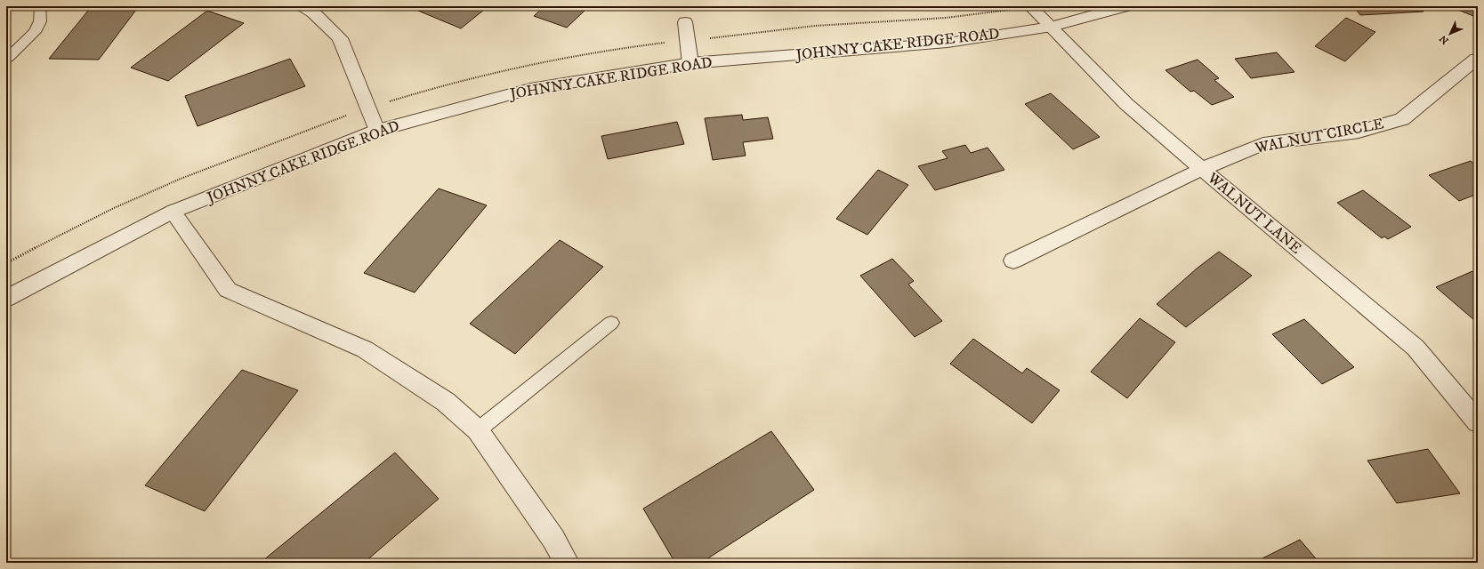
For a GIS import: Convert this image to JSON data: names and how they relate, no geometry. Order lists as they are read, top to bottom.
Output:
{
  "streets": {
    "street": ["JOHNNY CAKE RIDGE ROAD", "WALNUT CIRCLE", "WALNUT LANE"]
  },
  "crossings": [
    ["JOHNNY CAKE RIDGE ROAD", "WALNUT LANE"],
    ["WALNUT CIRCLE", "WALNUT LANE"]
  ],
  "north": "bottom left"
}
